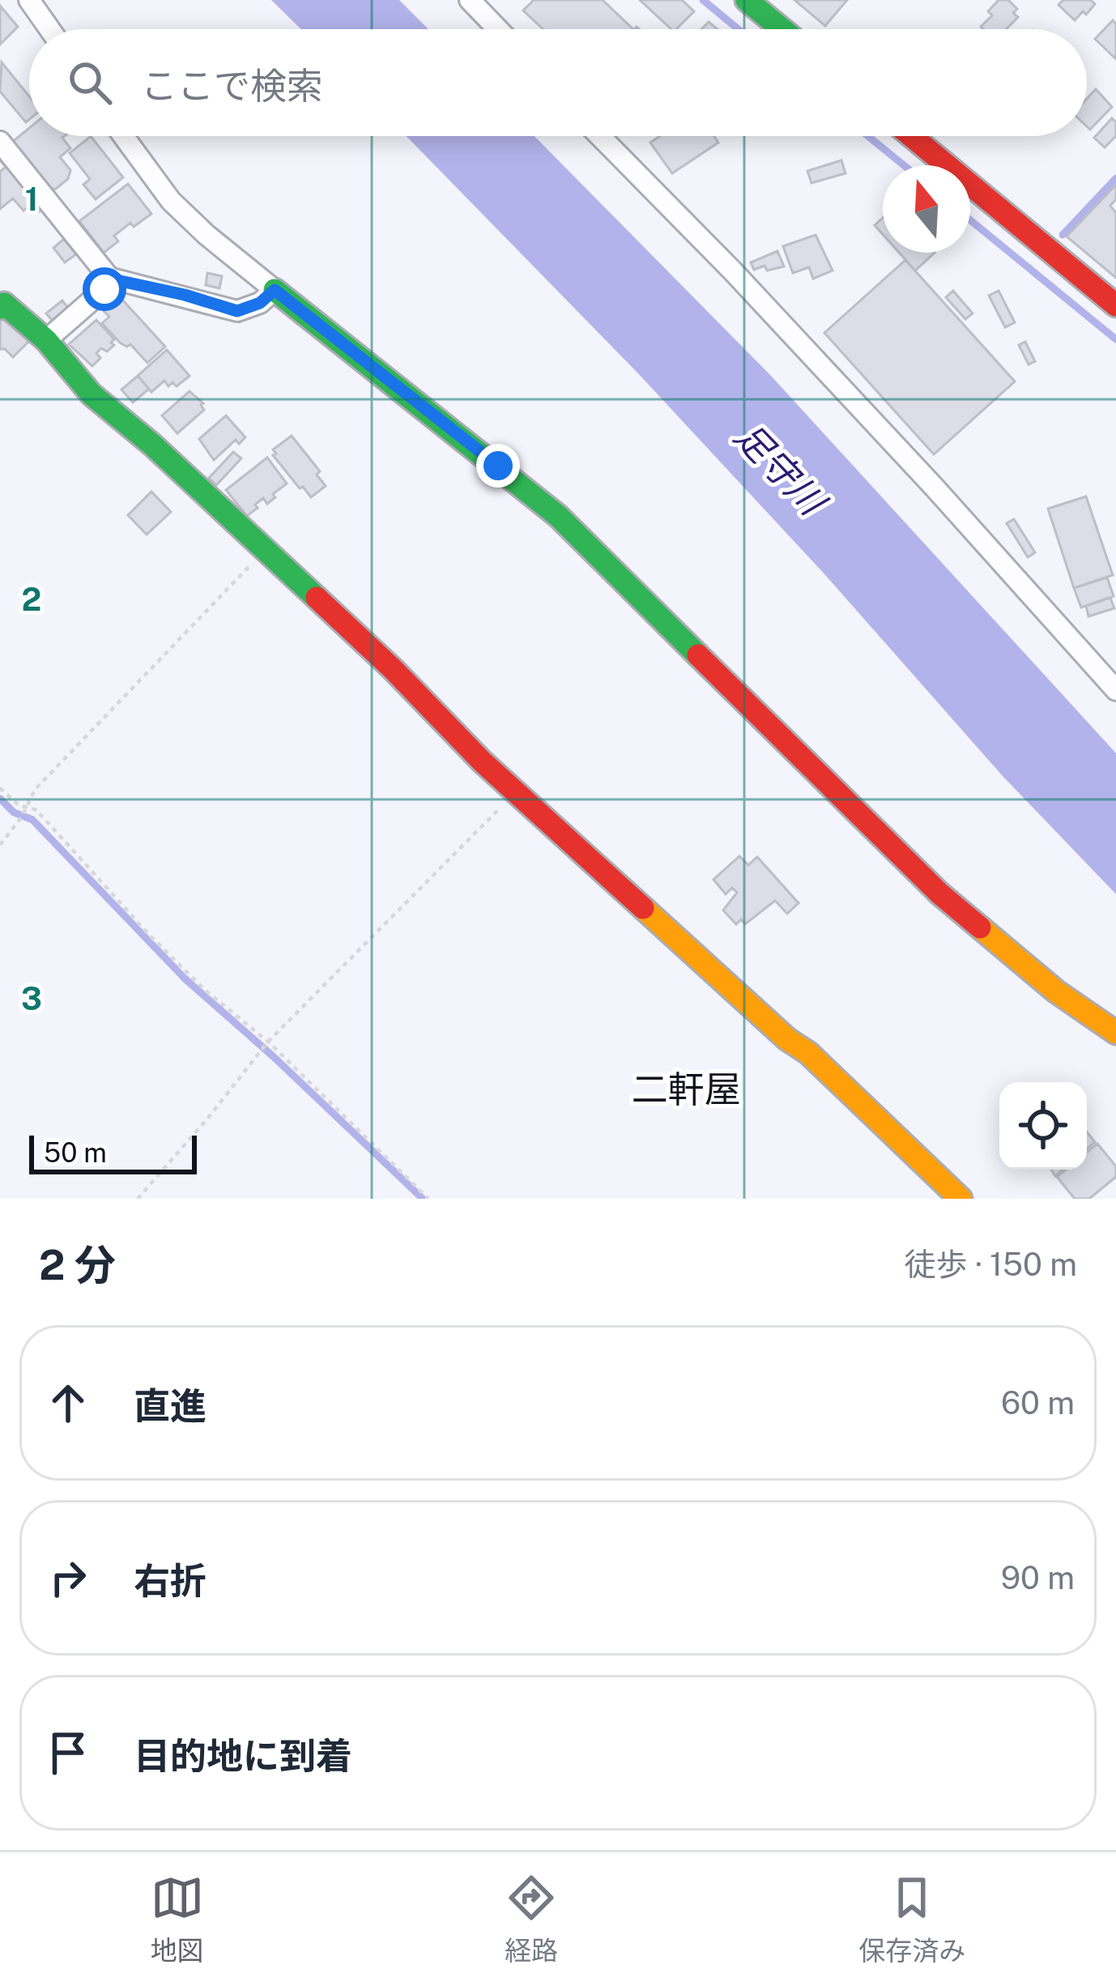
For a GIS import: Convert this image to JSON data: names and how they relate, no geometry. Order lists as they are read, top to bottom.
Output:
{
  "districts": ["二軒屋"],
  "water": ["足守川"],
  "scale_bar": "50 m",
  "north": "top",
  "page": {
    "search": "ここで検索",
    "scale": "50 m",
    "heading": ["2 分", "徒歩 · 150 m"],
    "list": [
      ["直進", "60 m"],
      ["右折", "90 m"],
      "目的地に到着"
    ],
    "nav": ["地図", "経路", "保存済み"]
  },
  "grid": {
    "rows": ["1", "2", "3"]
  }
}
